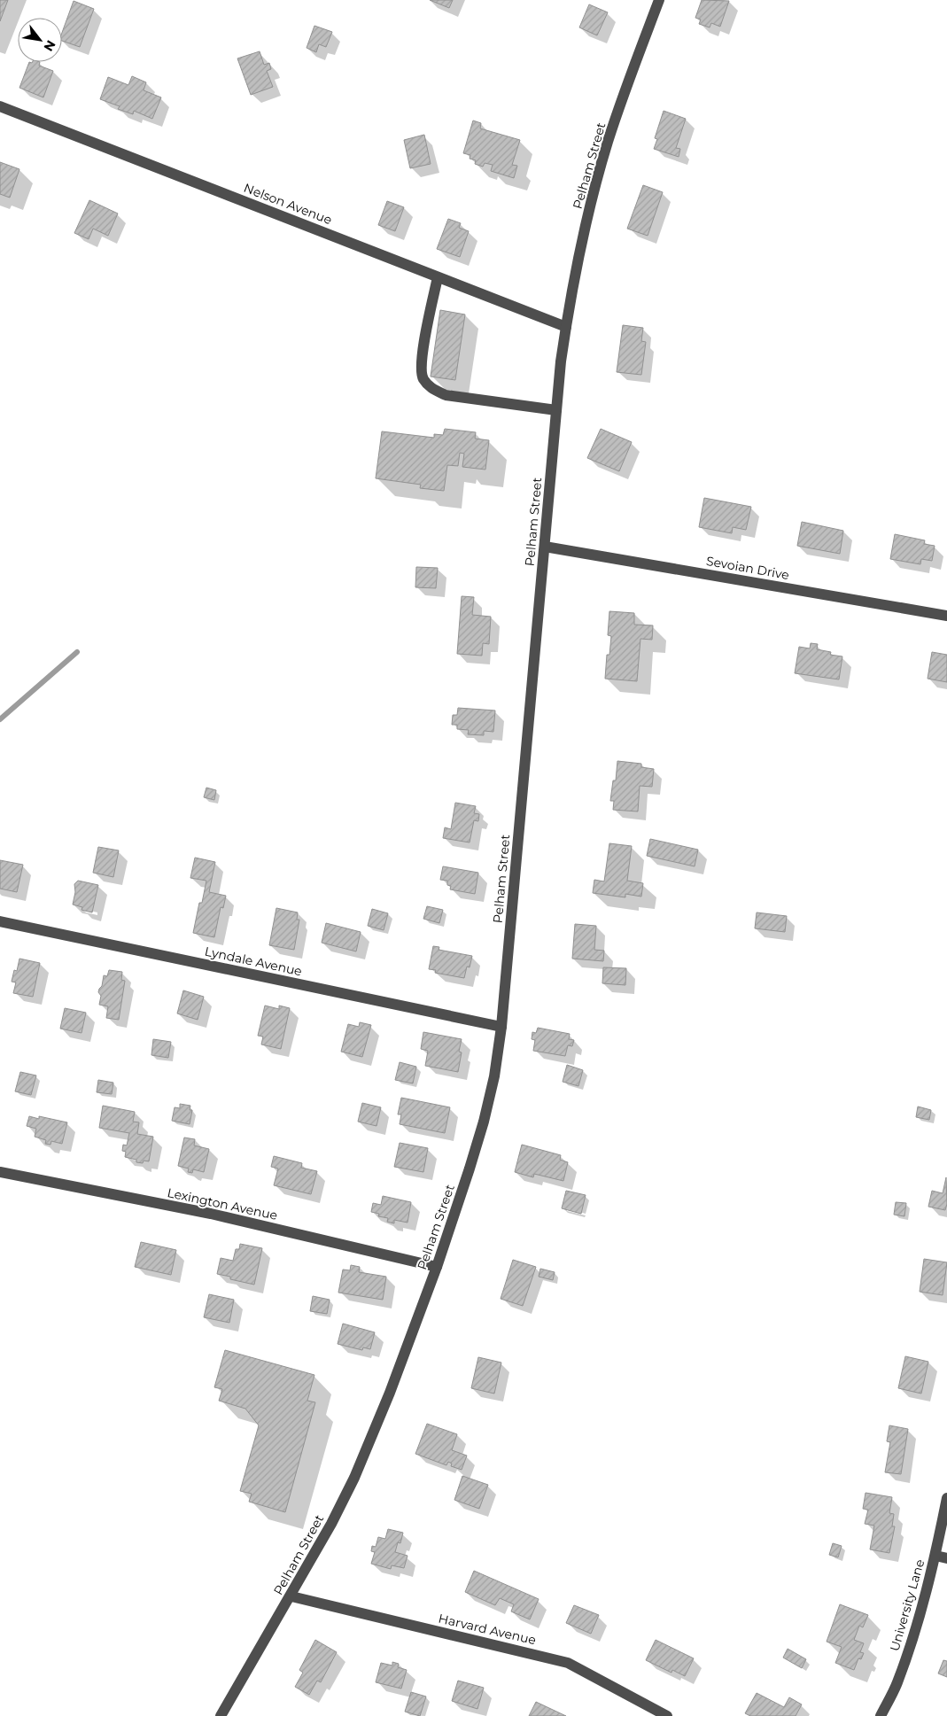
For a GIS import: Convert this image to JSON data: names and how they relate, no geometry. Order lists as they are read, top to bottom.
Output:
{
  "streets": {
    "street": [
      "Pelham Street",
      "Nelson Avenue",
      "Sevoian Drive",
      "Lyndale Avenue",
      "Lexington Avenue",
      "University Lane",
      "Harvard Avenue"
    ]
  },
  "crossings": [
    ["Pelham Street", "Nelson Avenue"],
    ["Pelham Street", "Sevoian Drive"],
    ["Pelham Street", "Lyndale Avenue"],
    ["Pelham Street", "Lexington Avenue"],
    ["Pelham Street", "Harvard Avenue"]
  ],
  "north": "bottom right"
}
